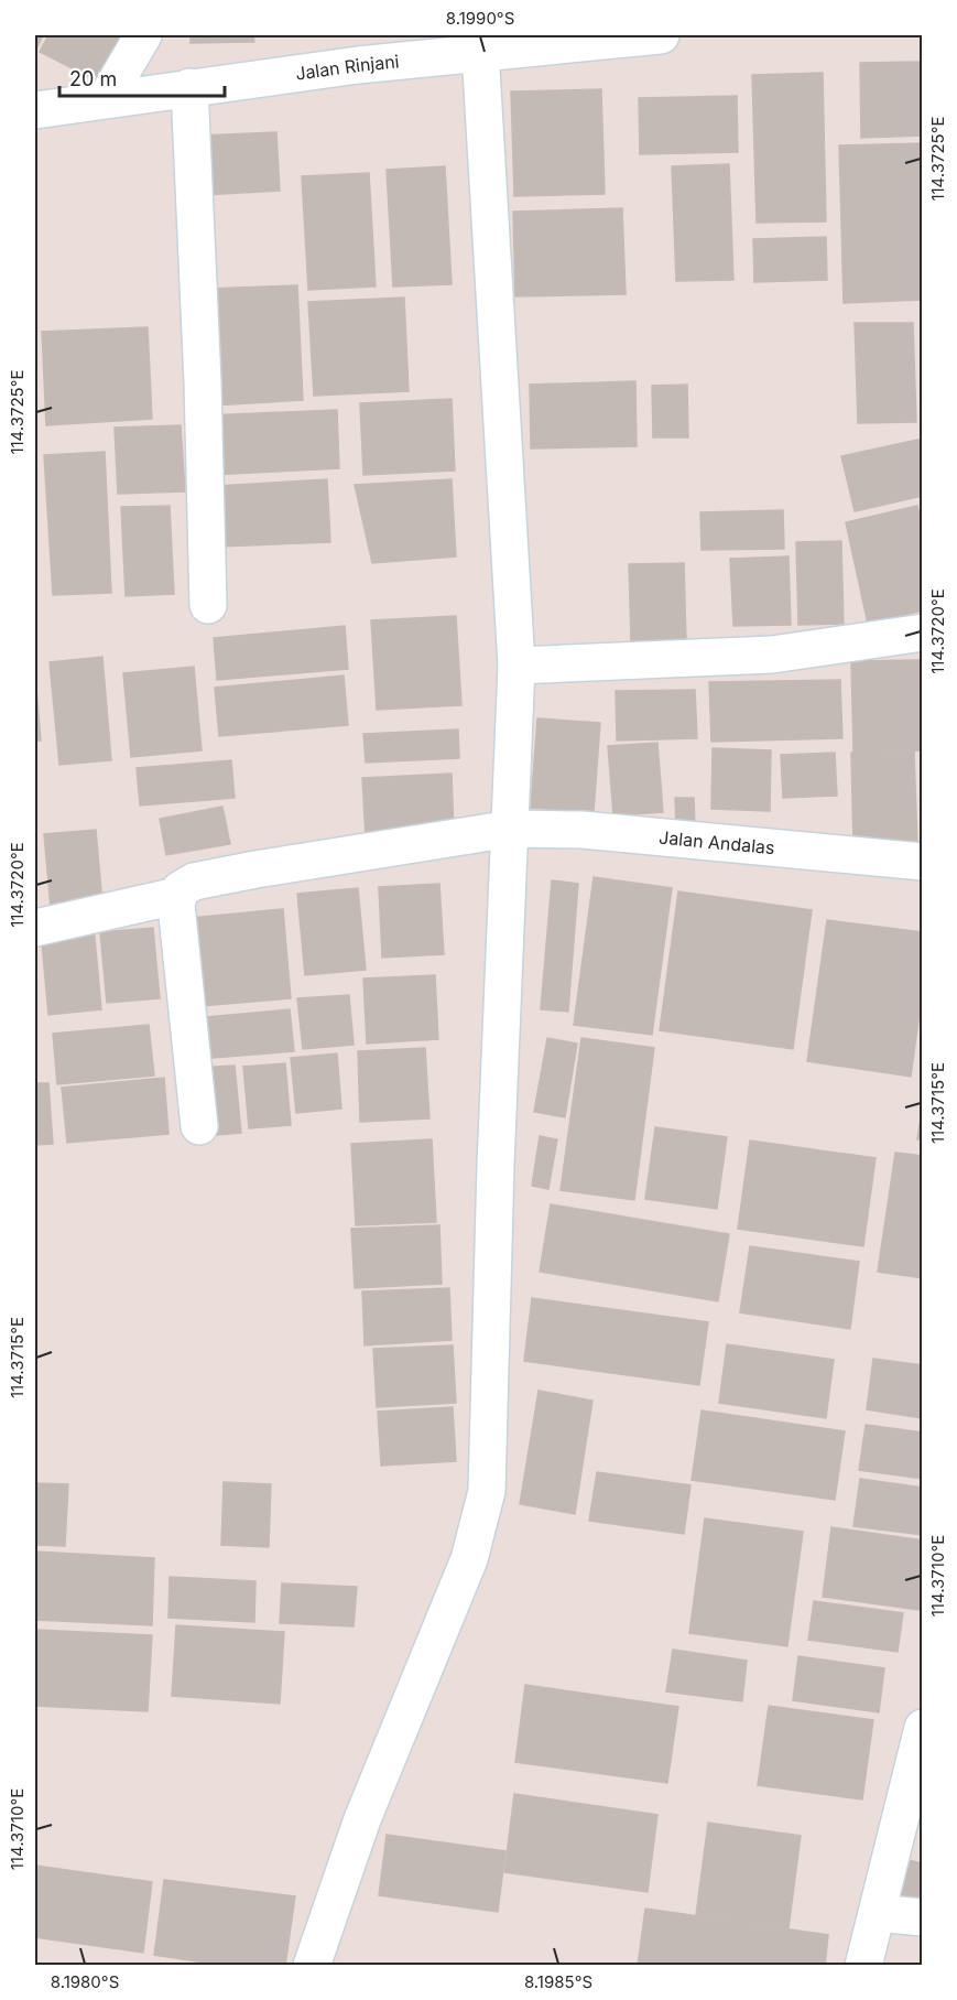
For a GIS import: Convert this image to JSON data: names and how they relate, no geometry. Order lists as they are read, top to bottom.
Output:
{
  "streets": {
    "street": ["Jalan Rinjani", "Jalan Andalas"]
  },
  "scale_bar": "20 m",
  "coordinates": [
    "8.1990°S",
    "114.3725°E",
    "114.3720°E",
    "114.3715°E",
    "114.3710°E",
    "8.1980°S",
    "8.1985°S"
  ]
}
